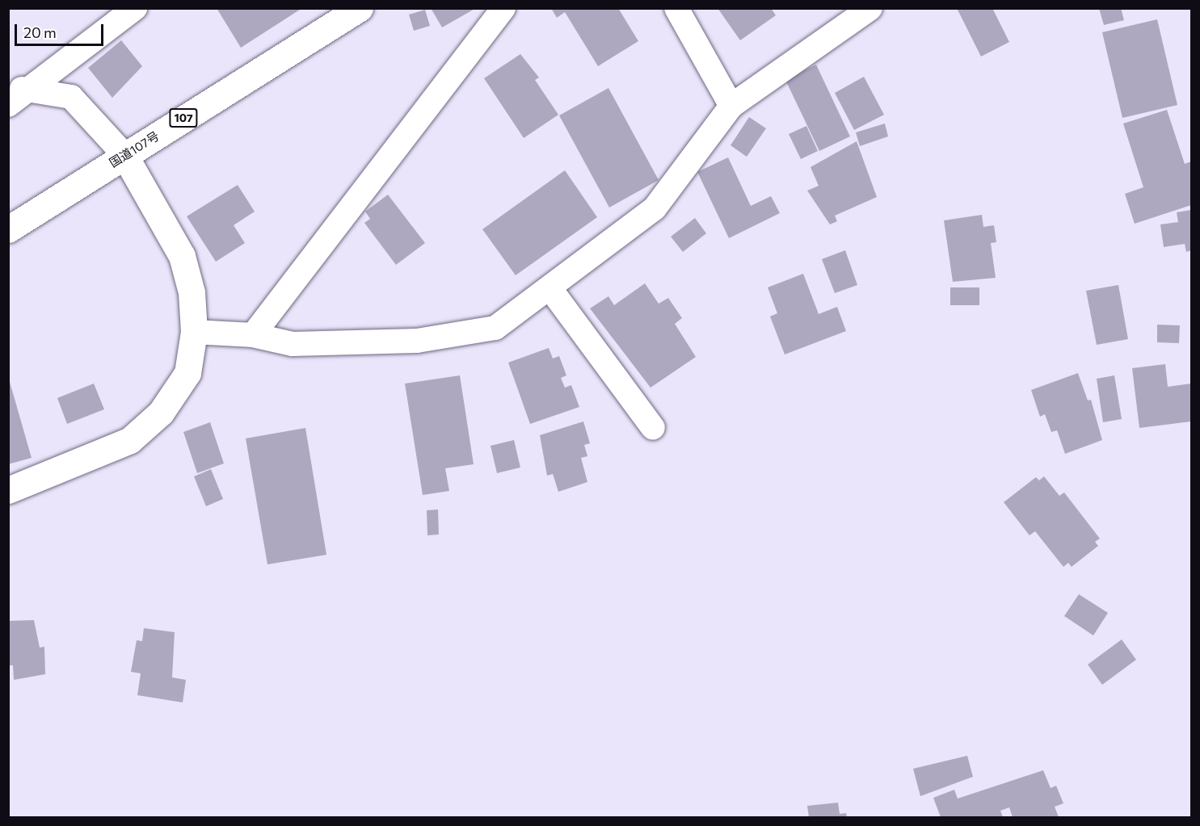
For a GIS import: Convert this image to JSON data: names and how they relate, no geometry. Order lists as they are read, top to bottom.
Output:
{
  "streets": {
    "main road": ["107", "国道107号"]
  },
  "scale_bar": "20 m"
}
